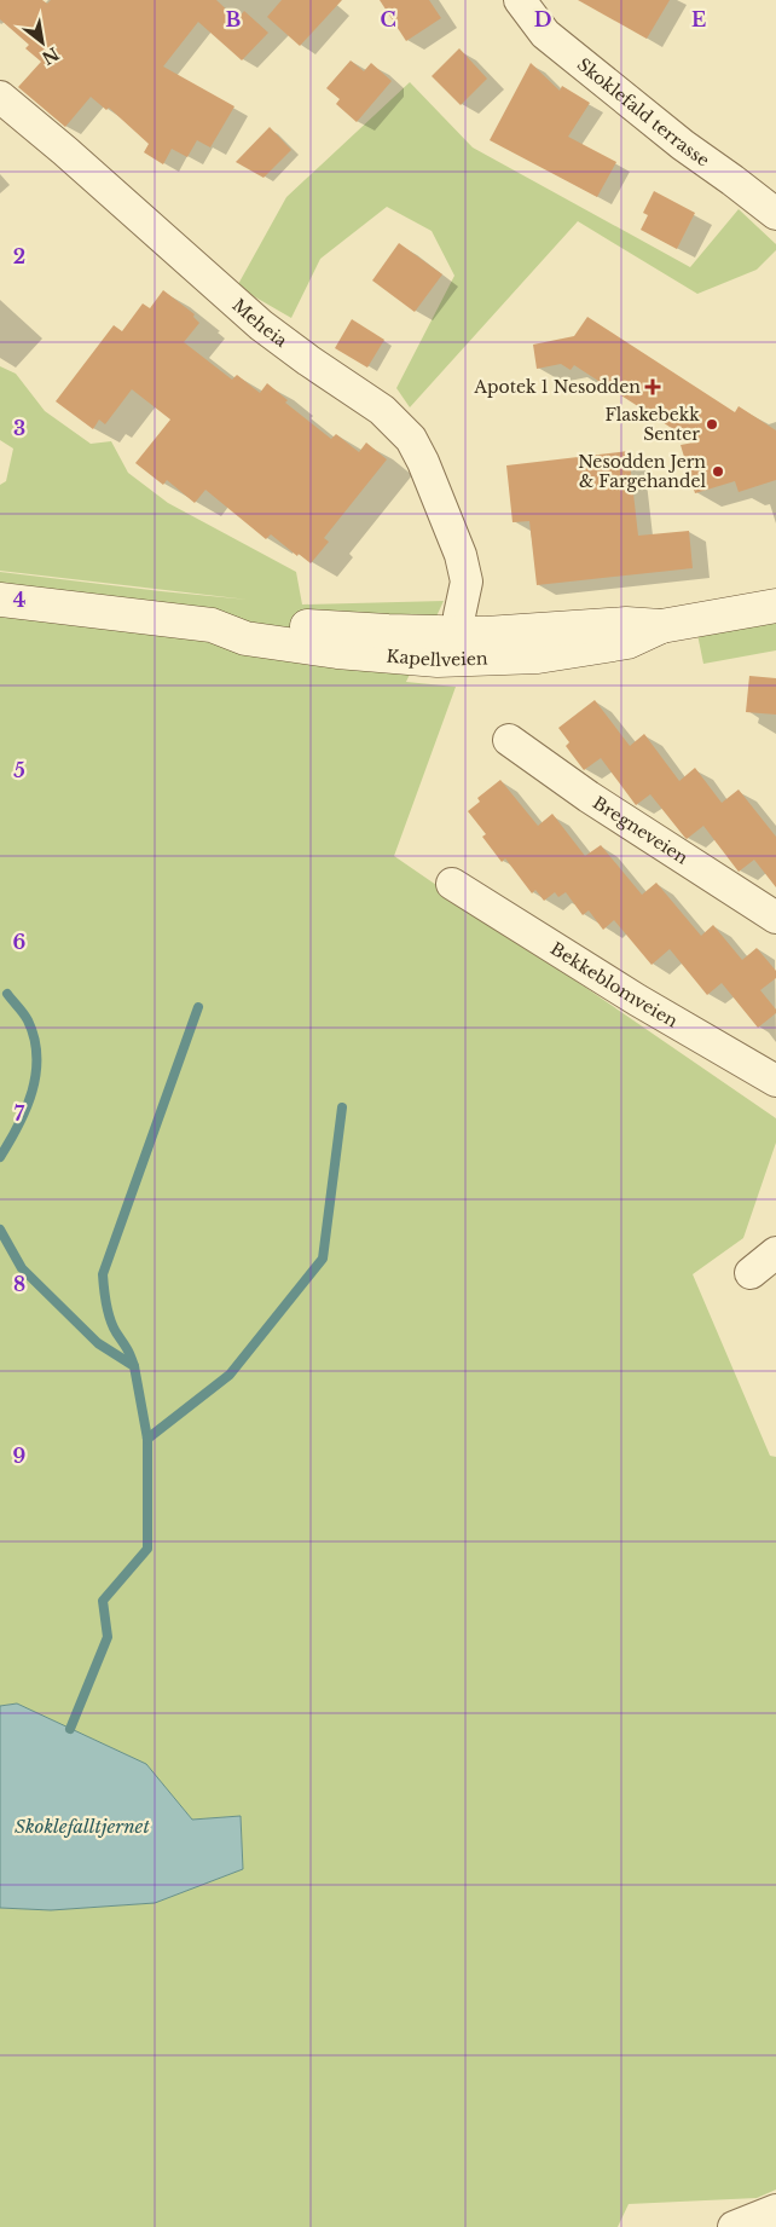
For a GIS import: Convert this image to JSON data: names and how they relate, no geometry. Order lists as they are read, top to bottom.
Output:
{
  "streets": {
    "main road": ["Kapellveien"],
    "street": [
      "Skoklefald terrasse",
      "Meheia",
      "Bregneveien",
      "Bekkeblomveien"
    ]
  },
  "crossings": [
    ["Meheia", "Kapellveien"]
  ],
  "water": ["Skoklefalltjernet"],
  "places": {
    "health": ["Apotek 1 Nesodden"],
    "other": ["Flaskebekk Senter", "Nesodden Jern & Fargehandel"]
  },
  "north": "bottom right",
  "grid": {
    "columns": [
      "B",
      "C",
      "D",
      "E"
    ],
    "rows": [
      "2",
      "3",
      "4",
      "5",
      "6",
      "7",
      "8",
      "9"
    ]
  }
}
